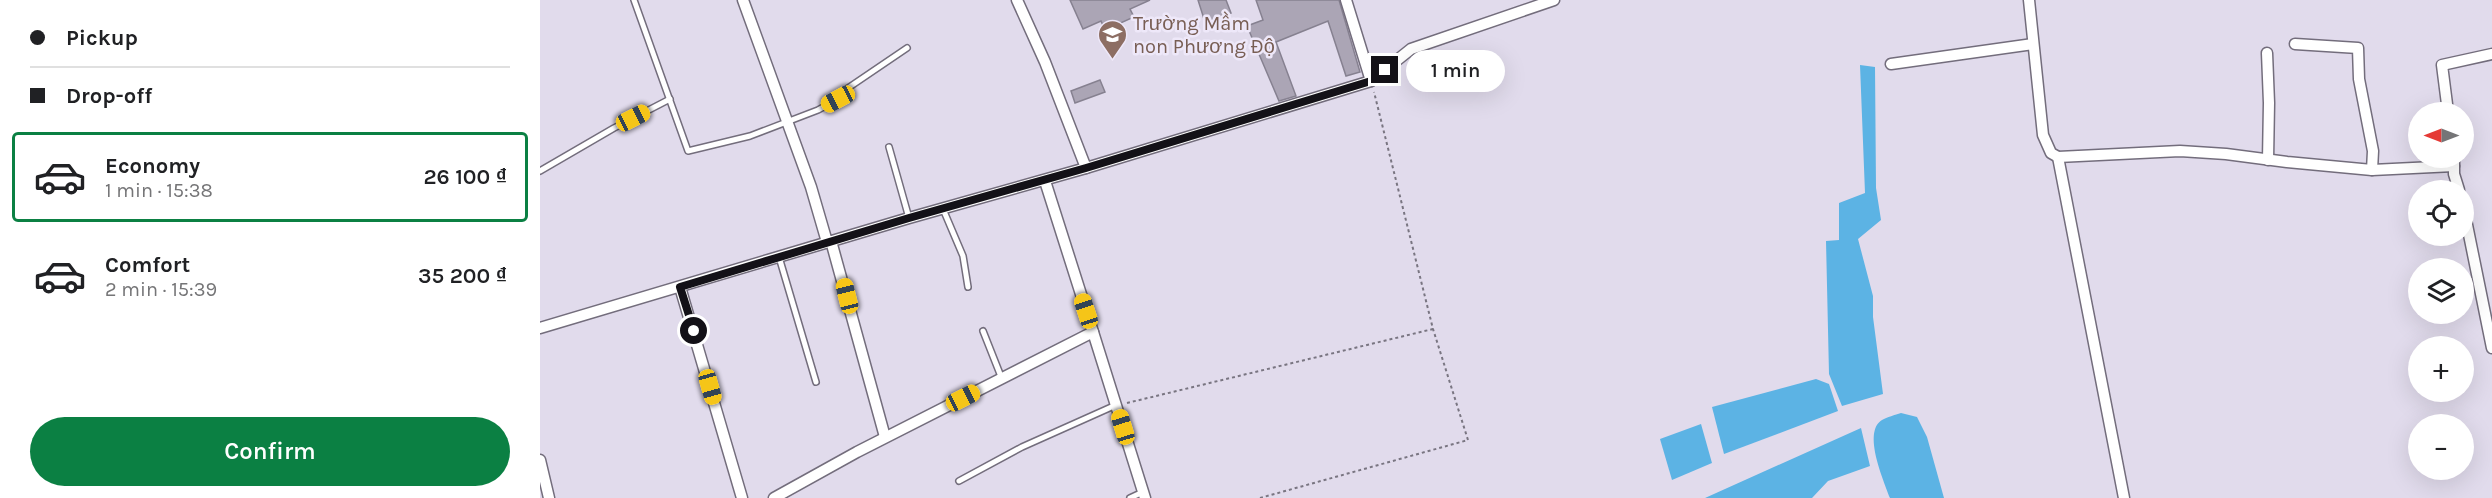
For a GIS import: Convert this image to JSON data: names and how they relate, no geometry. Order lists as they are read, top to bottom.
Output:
{
  "places": {
    "school or university": ["Trường Mầm non Phương Độ"]
  },
  "north": "left",
  "page": {
    "banner": ["Pickup", "Drop-off"],
    "bubble": "1 min",
    "map_buttons": ["+", "−"],
    "list": [
      {
        "name": "Economy",
        "note": "1 min · 15:38",
        "value": "26 100 ₫"
      },
      {
        "name": "Comfort",
        "note": "2 min · 15:39",
        "value": "35 200 ₫"
      }
    ],
    "buttons": "Confirm"
  }
}
